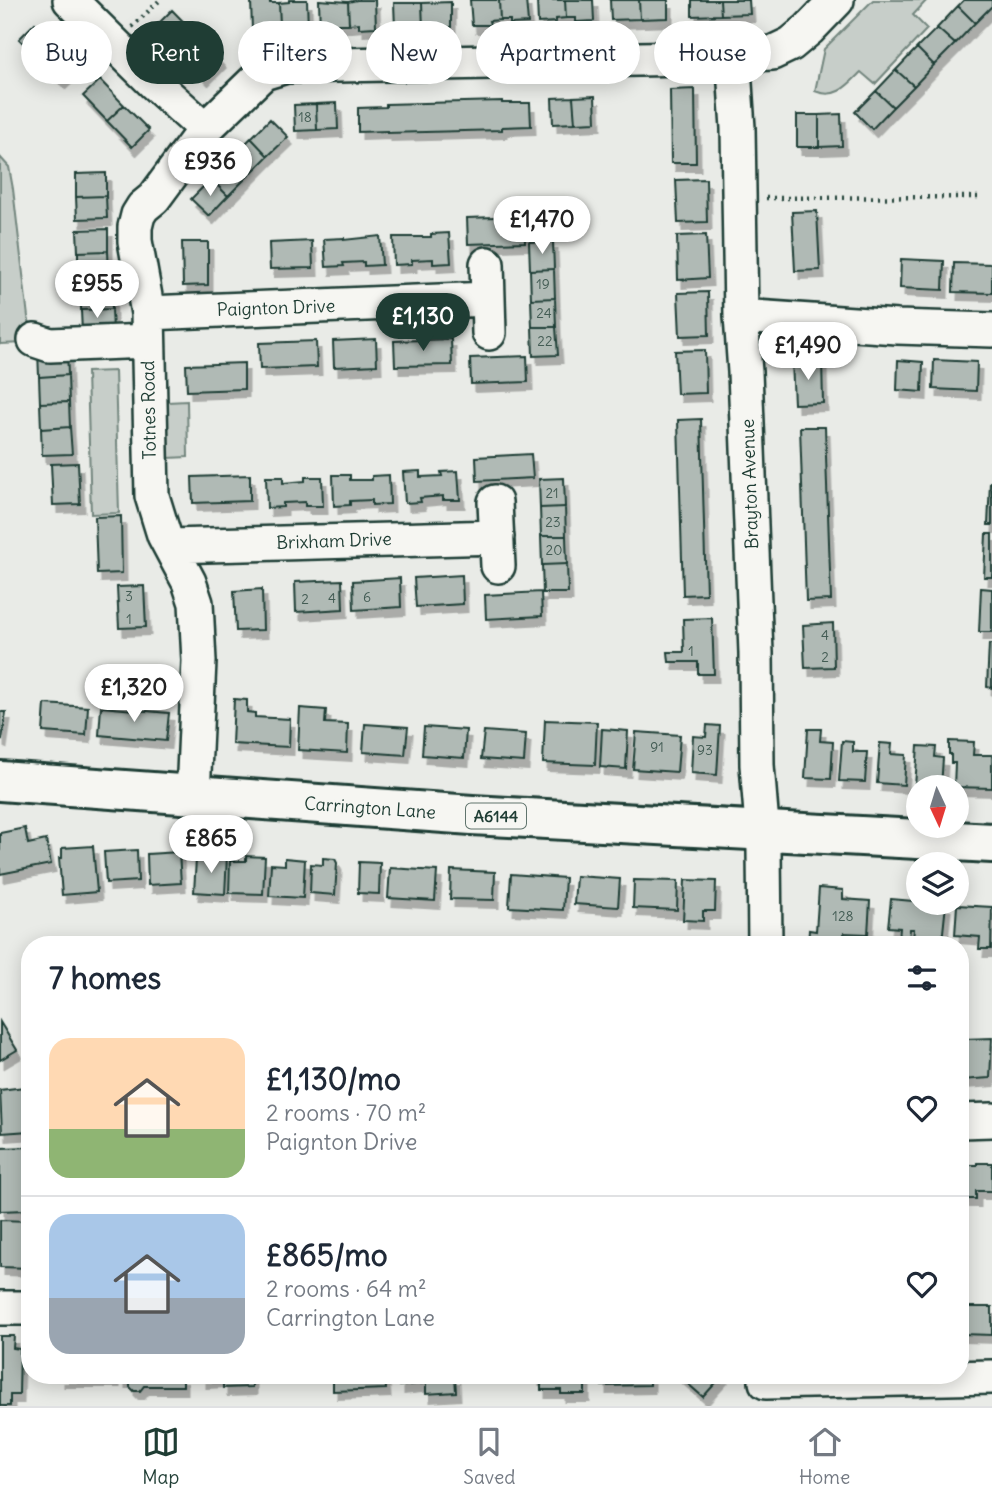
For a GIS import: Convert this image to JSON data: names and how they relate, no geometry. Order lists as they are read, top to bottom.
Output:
{
  "streets": {
    "main road": ["Carrington Lane", "A6144"],
    "street": [
      "Paignton Drive",
      "Totnes Road",
      "Brayton Avenue",
      "Brixham Drive"
    ]
  },
  "crossings": [
    ["Paignton Drive", "Totnes Road"],
    ["Totnes Road", "Brixham Drive"],
    ["Totnes Road", "Carrington Lane"],
    ["Brayton Avenue", "Carrington Lane"]
  ],
  "house_numbers": [
    "18",
    "19",
    "24",
    "22",
    "21",
    "23",
    "20",
    "3",
    "6",
    "4",
    "2",
    "1",
    "4",
    "1",
    "2",
    "91",
    "93",
    "128"
  ],
  "north": "bottom",
  "page": {
    "chip": [
      "Buy",
      "Rent",
      "Filters",
      "New",
      "Apartment",
      "House"
    ],
    "price": [
      "£936",
      "£1,470",
      "£955",
      "£1,130",
      "£1,490",
      "£1,320",
      "£865"
    ],
    "heading": "7 homes",
    "list": [
      {
        "name": "£1,130/mo",
        "note": "2 rooms · 70 m² · Paignton Drive"
      },
      {
        "name": "£865/mo",
        "note": "2 rooms · 64 m² · Carrington Lane"
      }
    ],
    "tabs": ["Map", "Saved", "Home"]
  }
}
